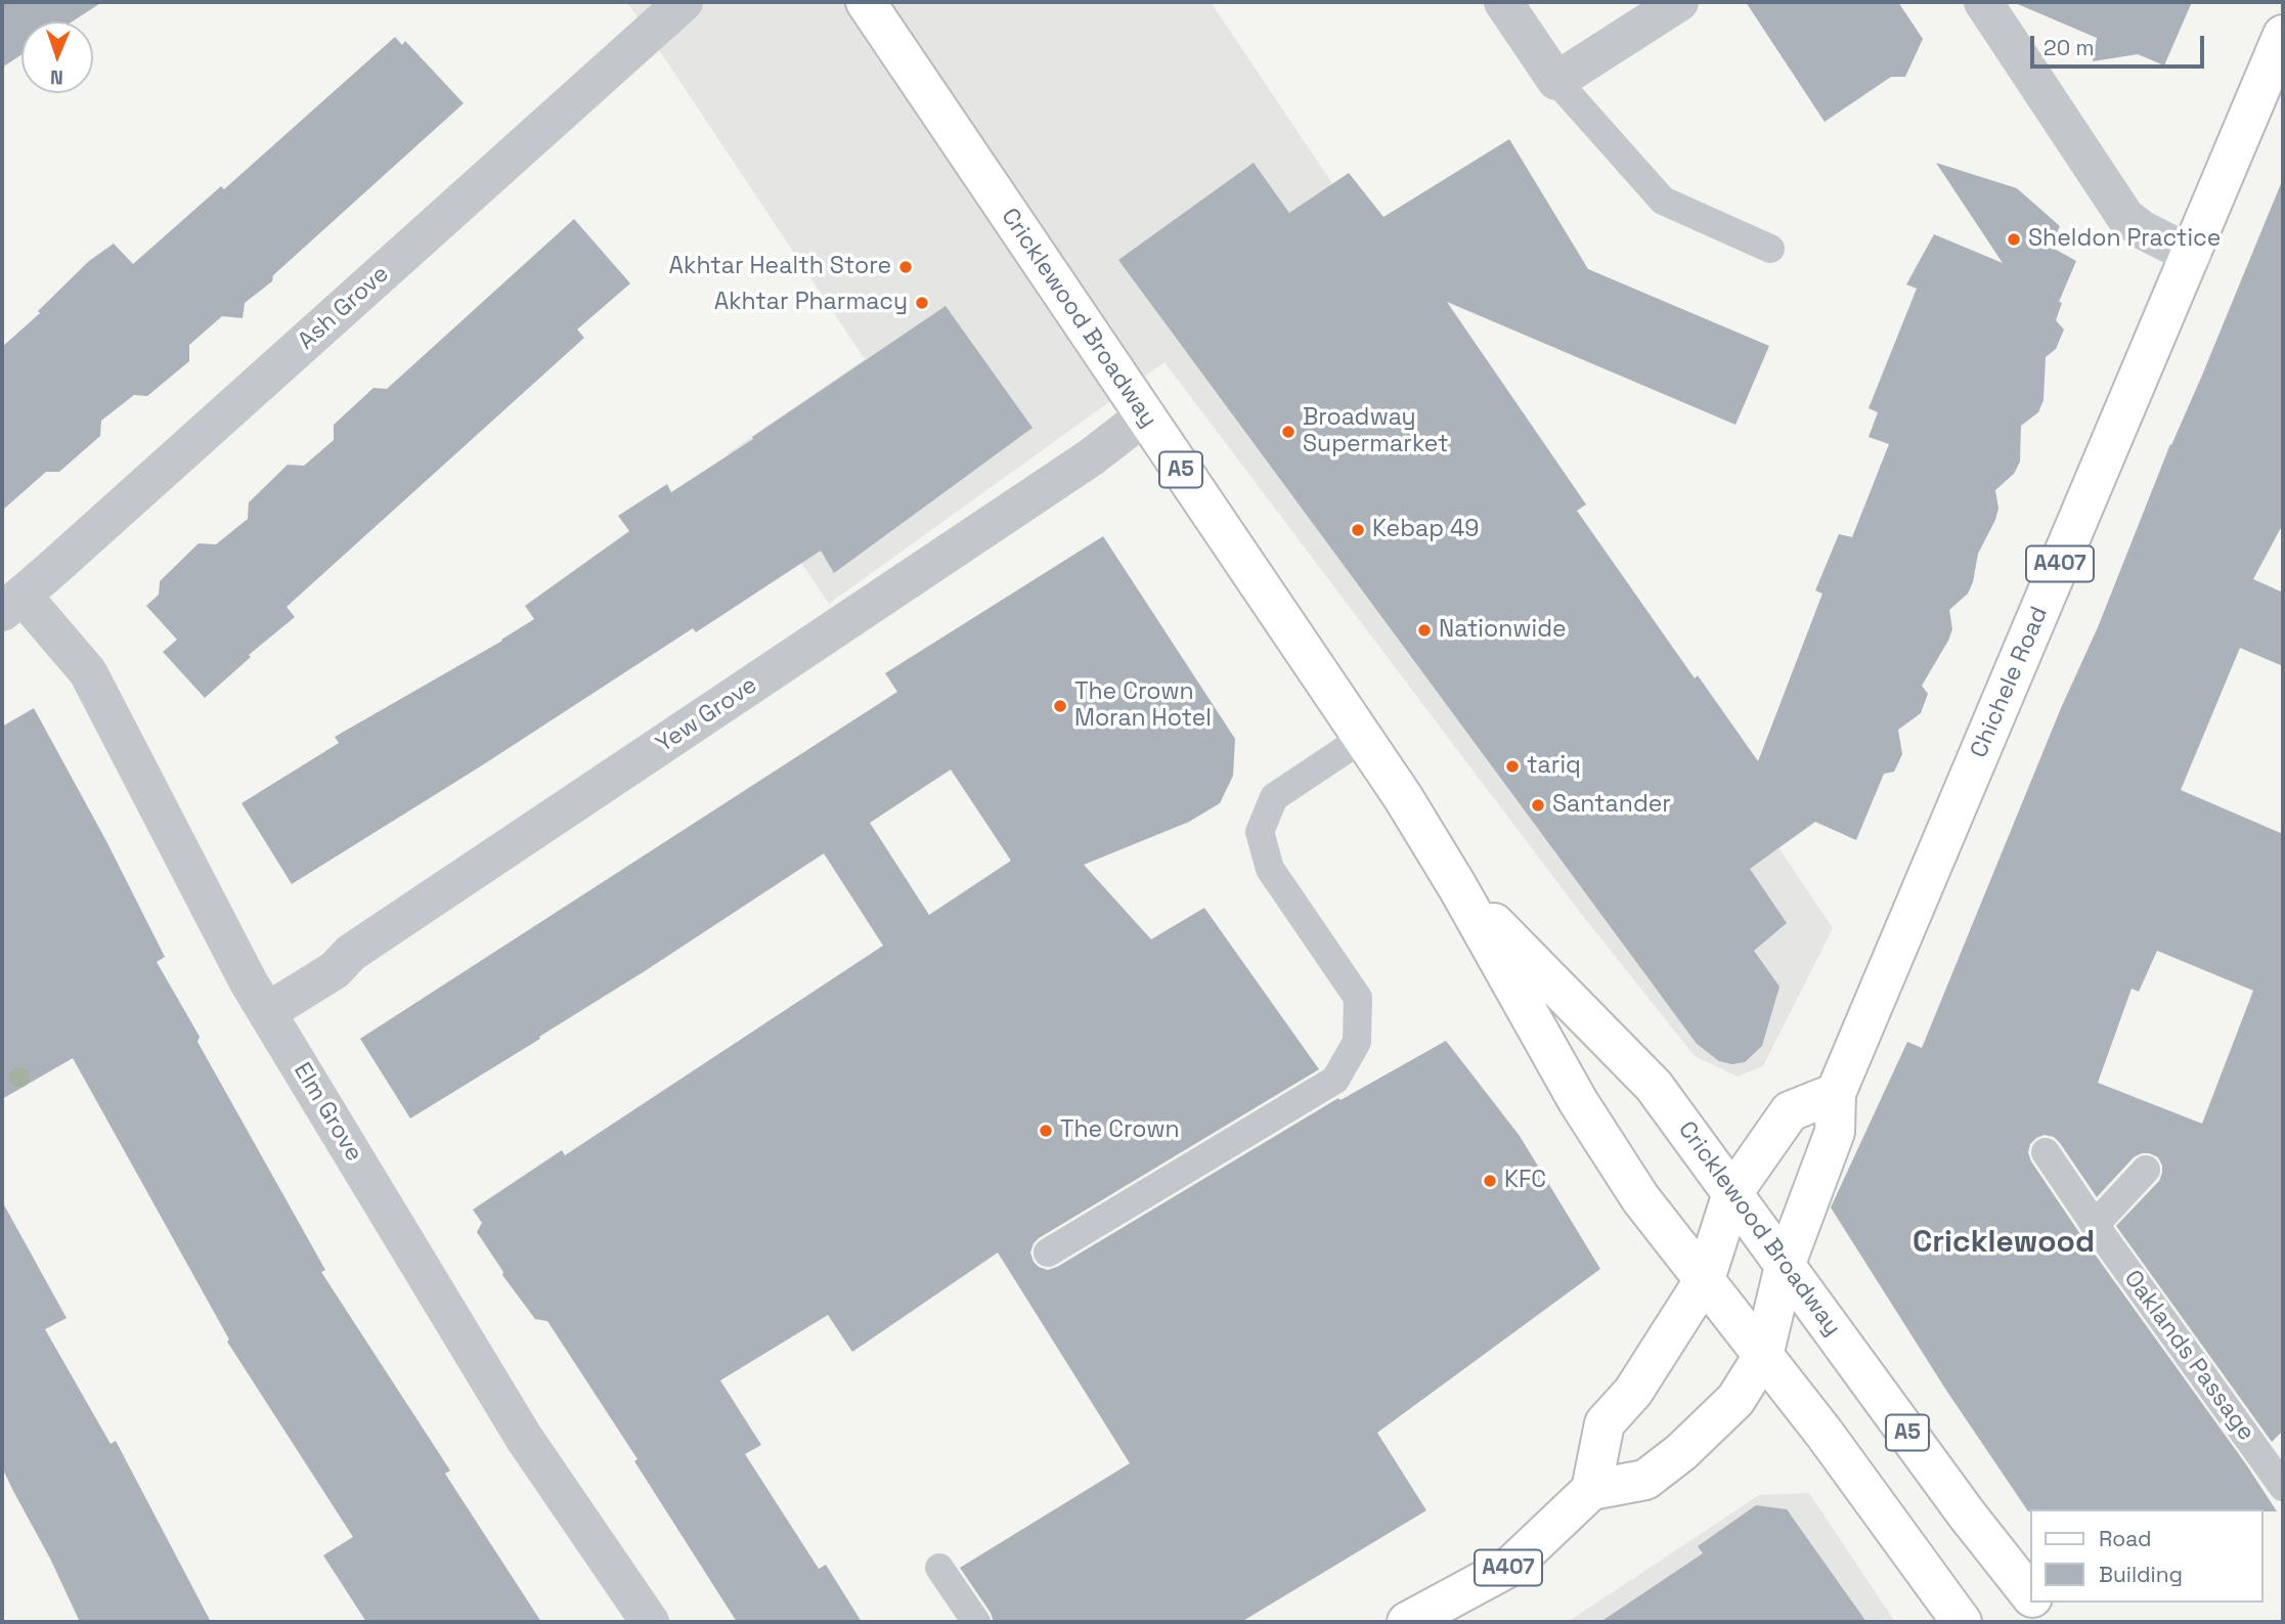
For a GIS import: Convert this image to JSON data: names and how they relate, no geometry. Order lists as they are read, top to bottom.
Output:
{
  "streets": {
    "main road": [
      "Cricklewood Broadway",
      "A5",
      "A407",
      "Chichele Road"
    ],
    "street": ["Ash Grove", "Yew Grove", "Elm Grove"],
    "lane": ["Oaklands Passage"]
  },
  "crossings": [
    ["Ash Grove", "Elm Grove"],
    ["Cricklewood Broadway", "A407"],
    ["Cricklewood Broadway", "Chichele Road"],
    ["Cricklewood Broadway", "Yew Grove"],
    ["A407", "Chichele Road"],
    ["Yew Grove", "Elm Grove"]
  ],
  "districts": ["Cricklewood"],
  "places": [
    "Sheldon Practice",
    "Akhtar Health Store",
    "Akhtar Pharmacy",
    "Broadway Supermarket",
    "Kebap 49",
    "Nationwide",
    "The Crown Moran Hotel",
    "tariq",
    "Santander",
    "The Crown",
    "KFC"
  ],
  "legend": ["Road", "Building"],
  "scale_bar": "20 m",
  "north": "bottom"
}
